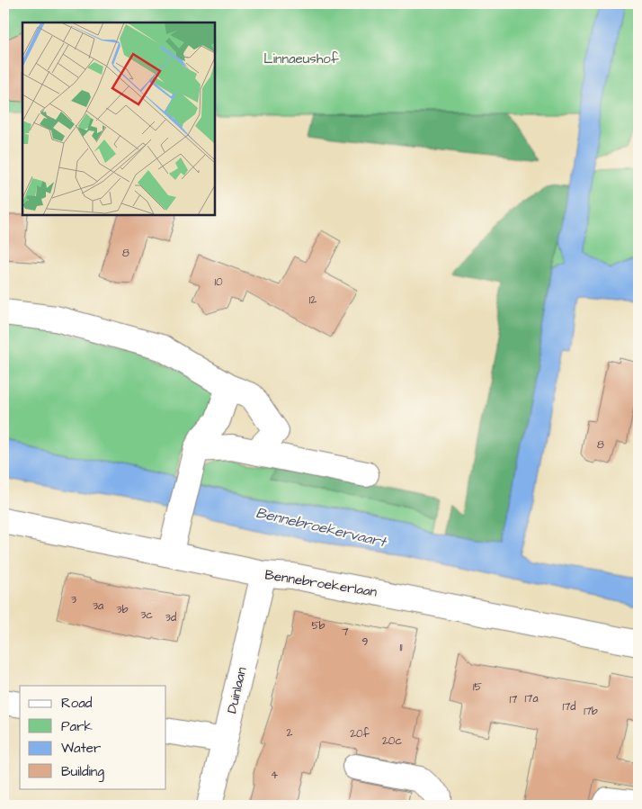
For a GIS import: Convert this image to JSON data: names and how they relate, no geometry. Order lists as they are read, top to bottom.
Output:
{
  "streets": {
    "street": ["Bennebroekerlaan", "Duinlaan"]
  },
  "crossings": [
    ["Bennebroekerlaan", "Duinlaan"]
  ],
  "water": ["Bennebroekervaart"],
  "parks": ["Linnaeushof"],
  "house_numbers": [
    "8",
    "10",
    "12",
    "8",
    "3",
    "3a",
    "3b",
    "3c",
    "3d",
    "5b",
    "7",
    "9",
    "11",
    "15",
    "17a",
    "17",
    "17d",
    "17b",
    "2",
    "20f",
    "20c",
    "4"
  ],
  "legend": [
    "Road",
    "Park",
    "Water",
    "Building"
  ]
}
